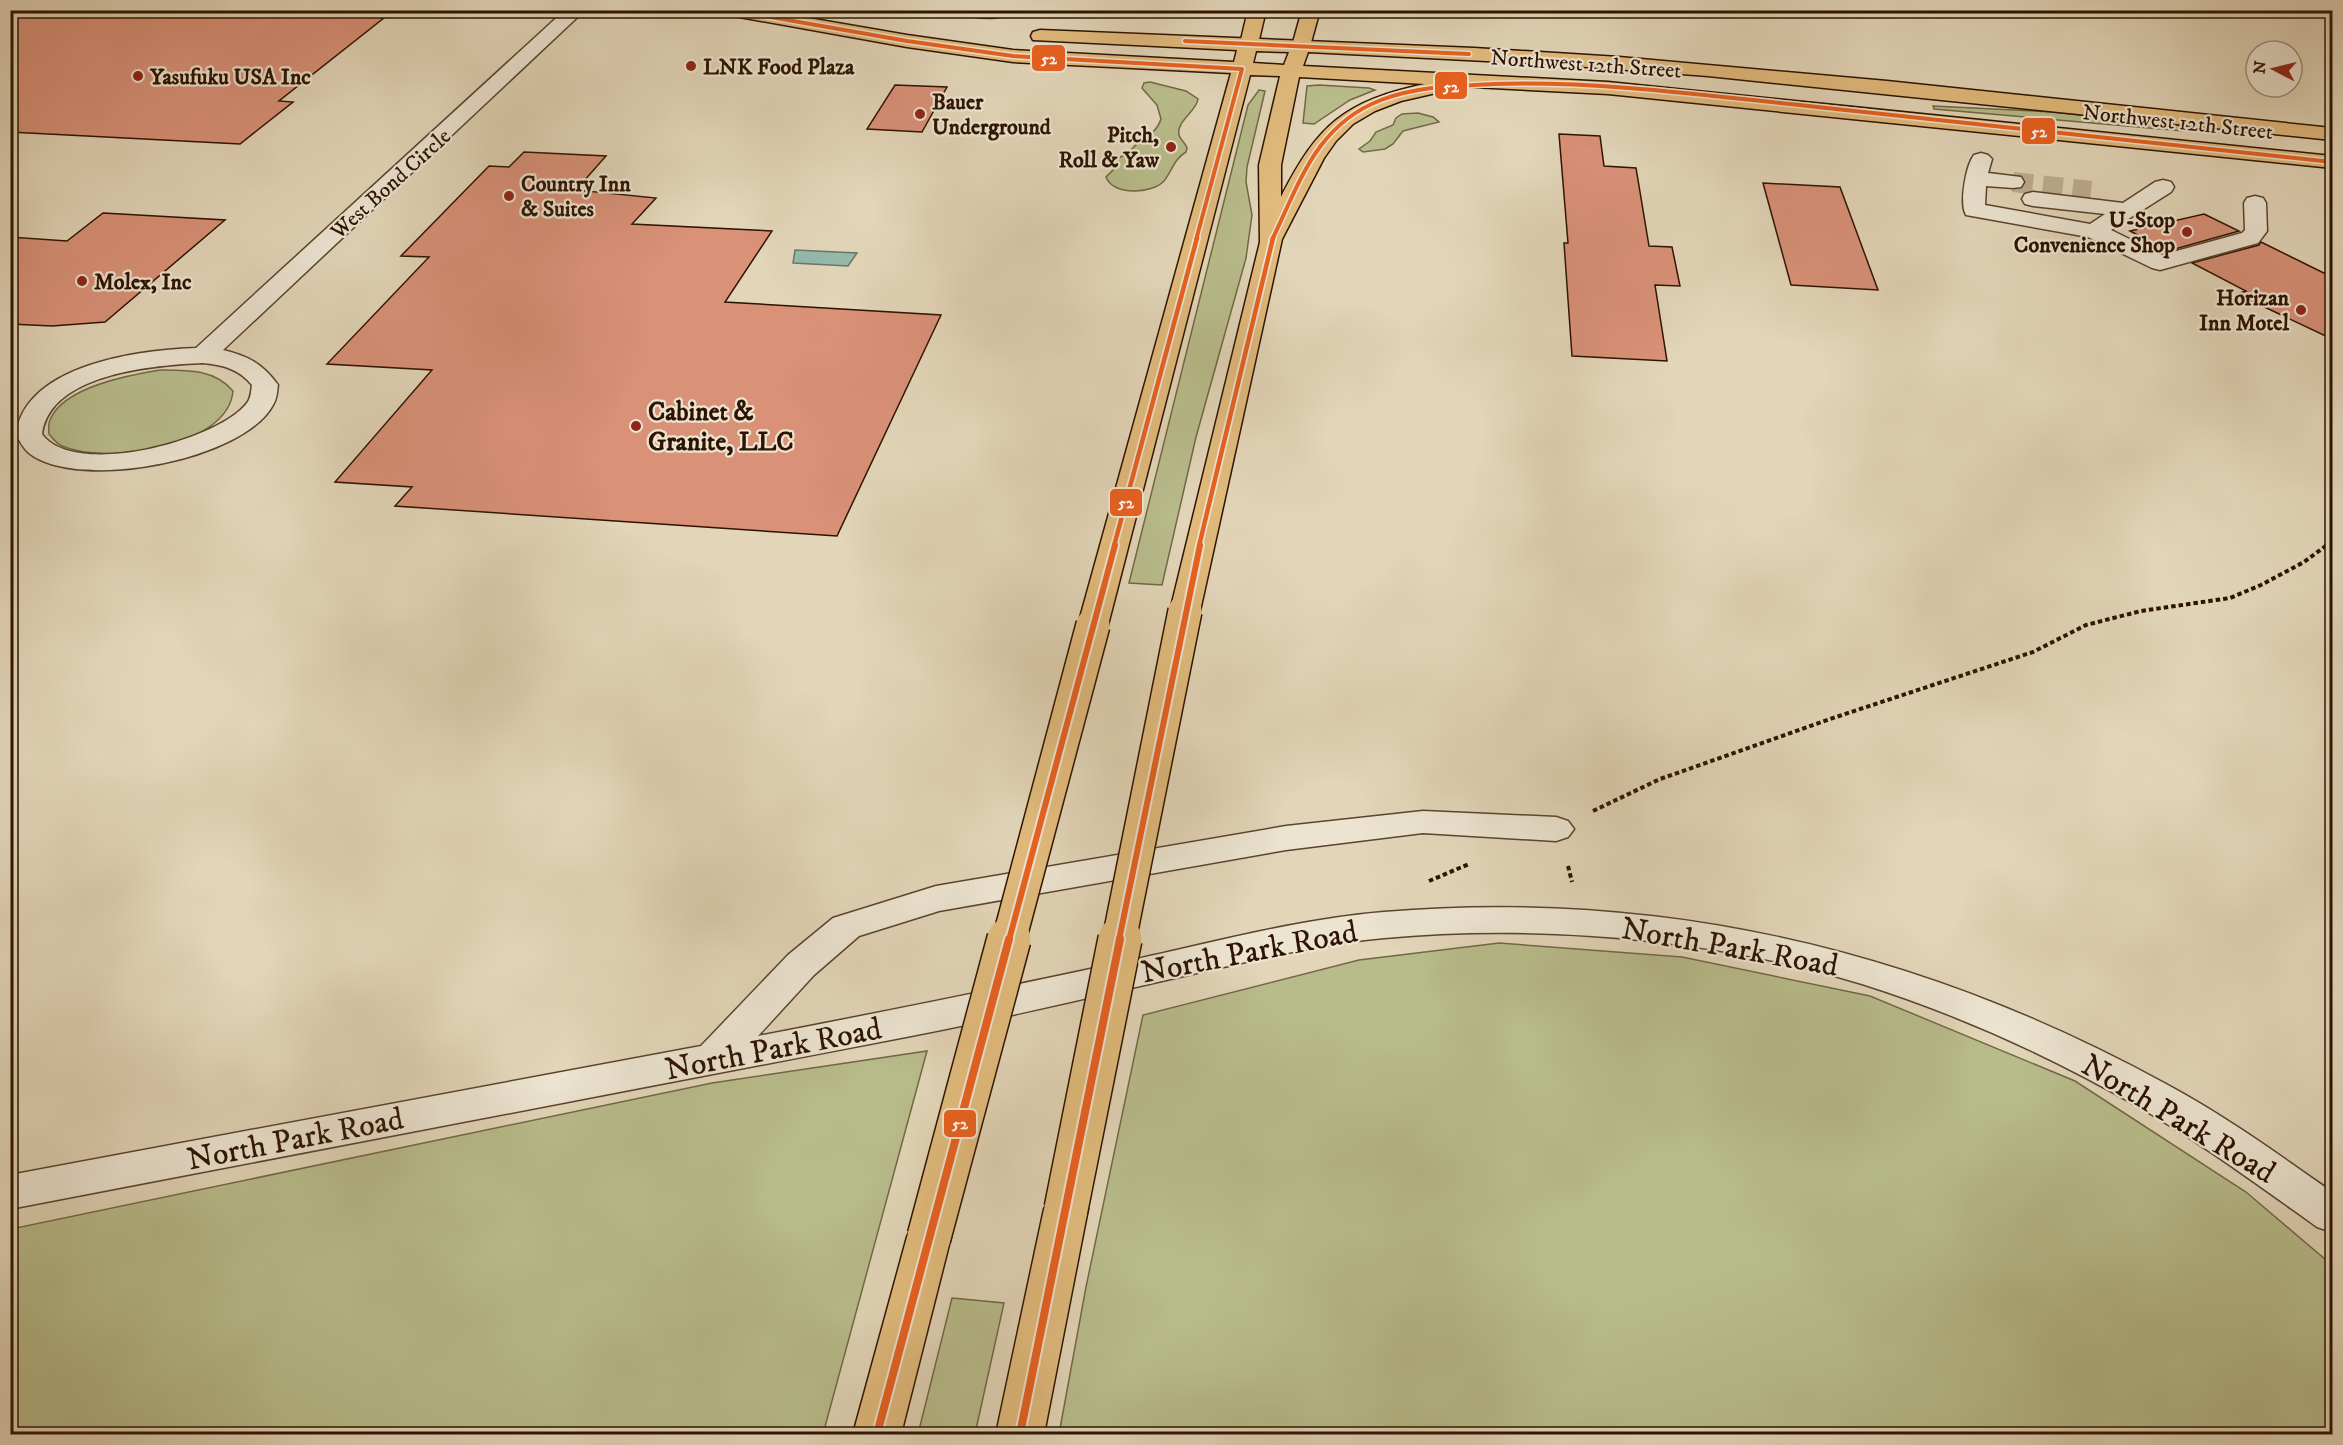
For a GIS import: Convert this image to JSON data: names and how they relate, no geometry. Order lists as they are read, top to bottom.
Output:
{
  "streets": {
    "main road": ["Northwest 12th Street"],
    "street": ["West Bond Circle", "North Park Road"]
  },
  "places": [
    "LNK Food Plaza",
    "Yasufuku USA Inc",
    "Bauer Underground",
    "Pitch, Roll & Yaw",
    "Country Inn & Suites",
    "U-Stop Convenience Shop",
    "Molex, Inc",
    "Horizan Inn Motel",
    "Cabinet & Granite, LLC"
  ],
  "lines": ["transit line 52"],
  "north": "left"
}
